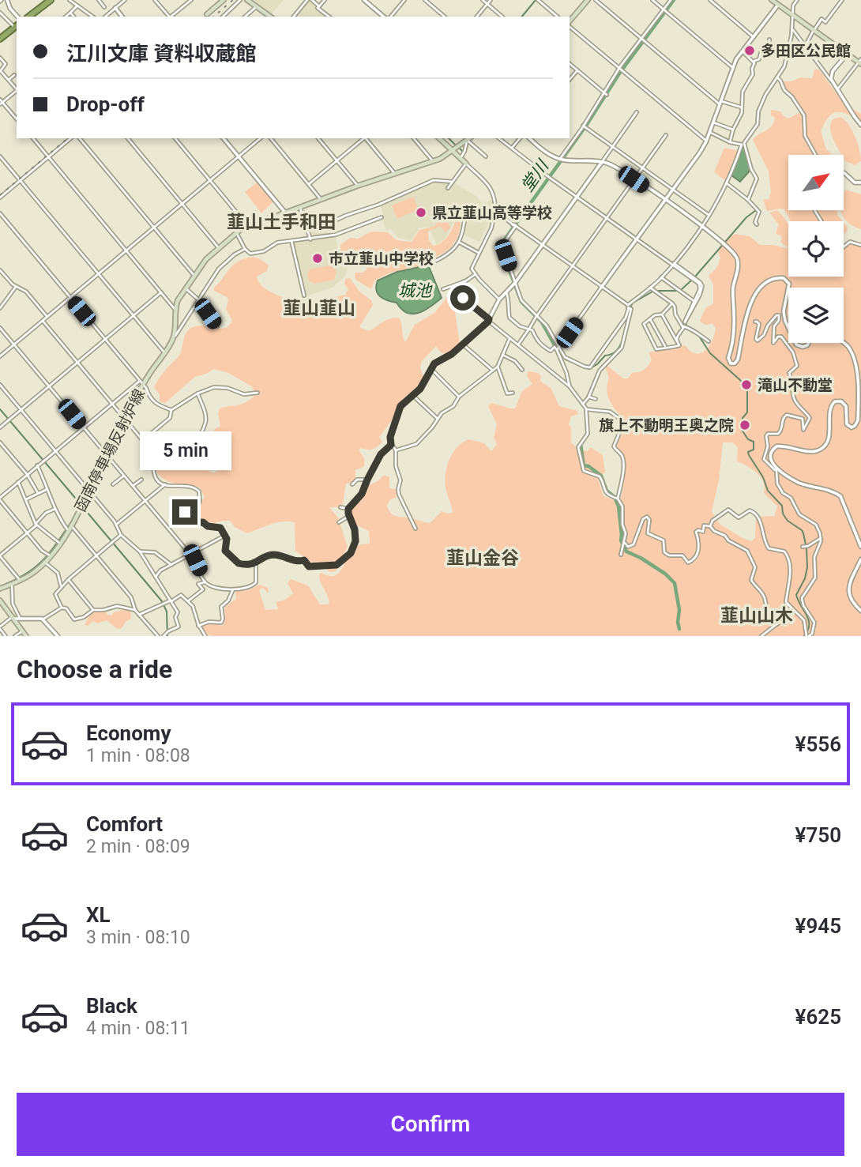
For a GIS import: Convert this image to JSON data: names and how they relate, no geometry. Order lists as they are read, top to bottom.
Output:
{
  "streets": {
    "main road": ["函南停車場反射炉線"]
  },
  "districts": [
    "韮山土手和田",
    "韮山韮山",
    "韮山金谷",
    "韮山山木"
  ],
  "water": ["堂川", "城池"],
  "places": [
    "多田区公民館",
    "県立韮山高等学校",
    "市立韮山中学校",
    "滝山不動堂",
    "旗上不動明王奥之院"
  ],
  "north": "top right",
  "page": {
    "banner": ["江川文庫 資料収蔵館", "Drop-off"],
    "bubble": "5 min",
    "heading": "Choose a ride",
    "list": [
      {
        "name": "Economy",
        "note": "1 min · 08:08",
        "value": "¥556"
      },
      {
        "name": "Comfort",
        "note": "2 min · 08:09",
        "value": "¥750"
      },
      {
        "name": "XL",
        "note": "3 min · 08:10",
        "value": "¥945"
      },
      {
        "name": "Black",
        "note": "4 min · 08:11",
        "value": "¥625"
      }
    ],
    "buttons": "Confirm"
  }
}
